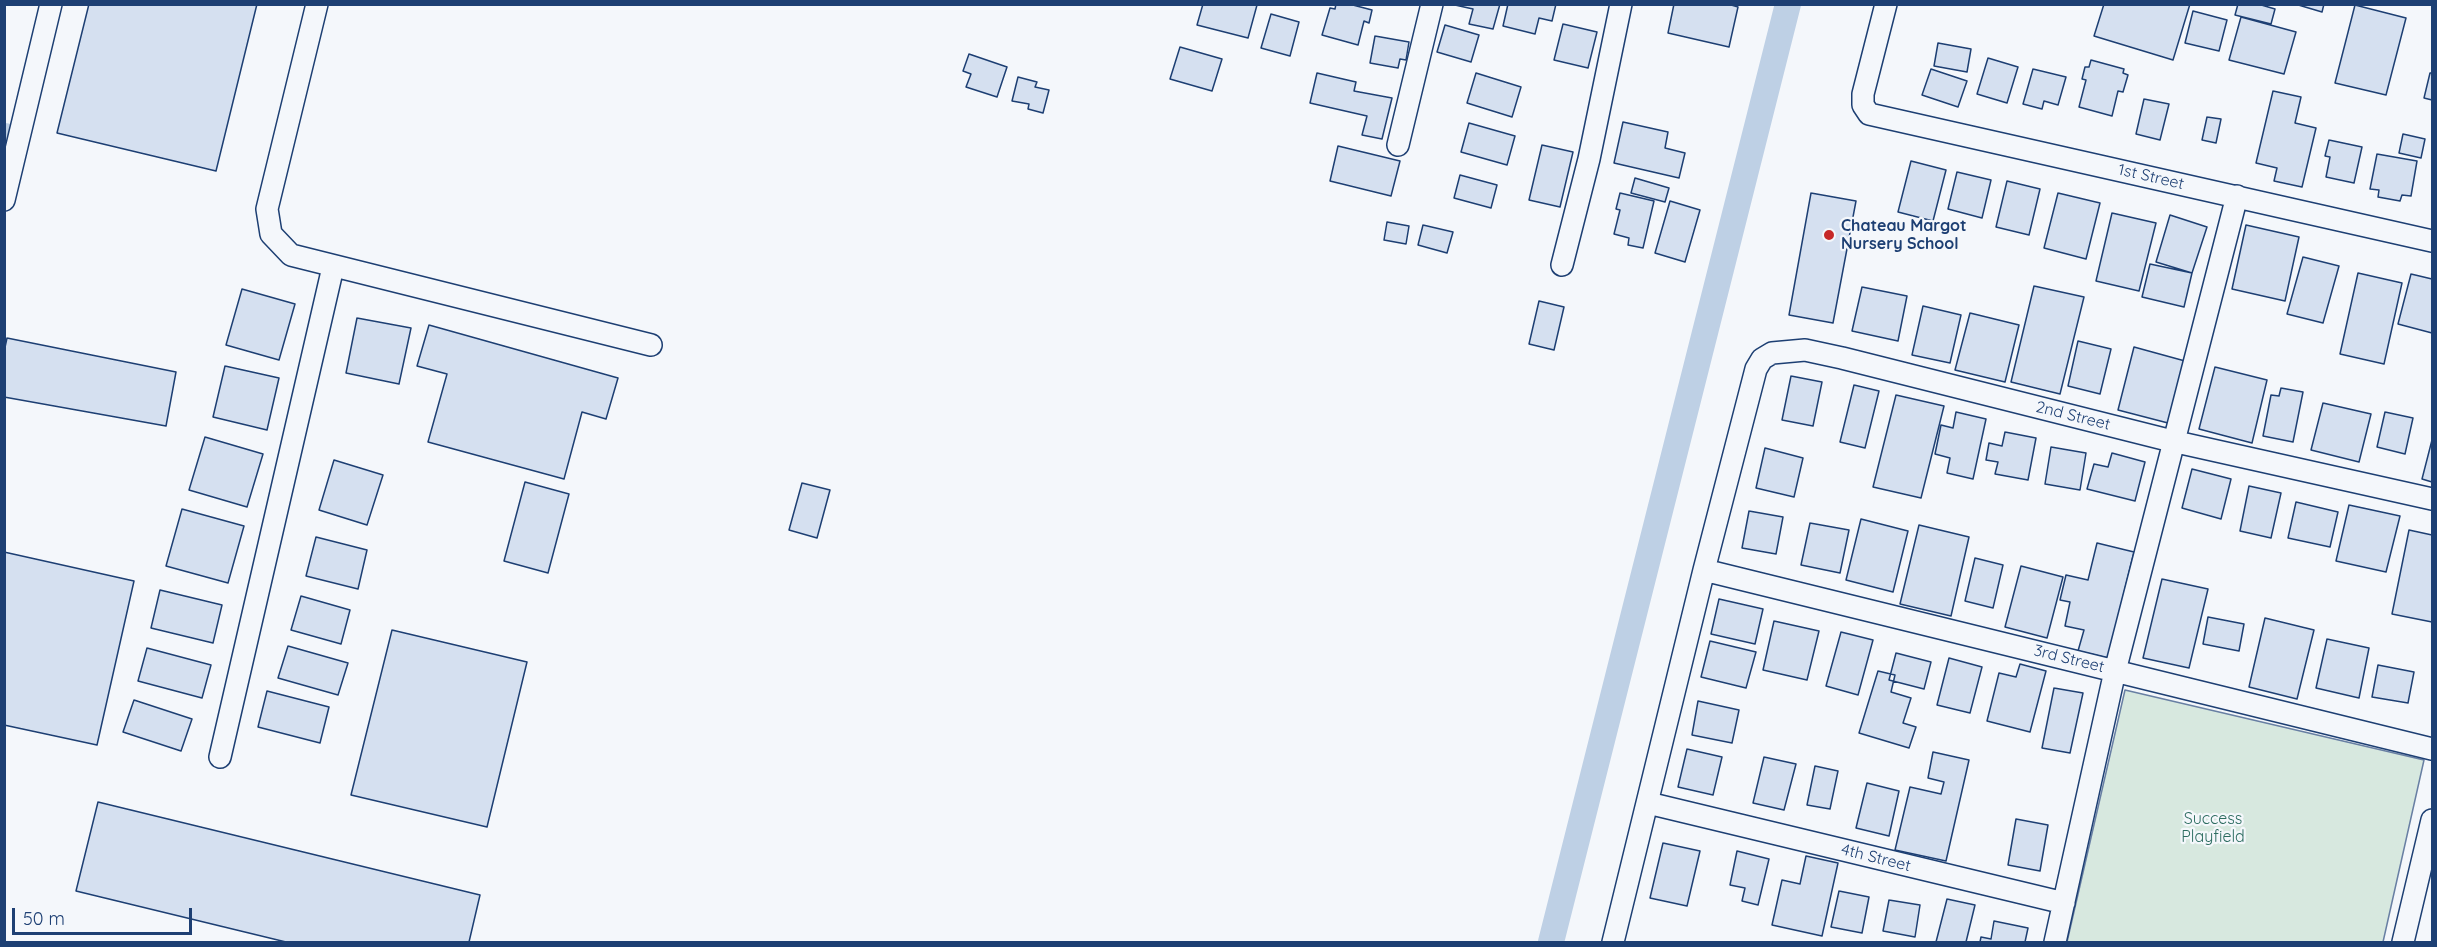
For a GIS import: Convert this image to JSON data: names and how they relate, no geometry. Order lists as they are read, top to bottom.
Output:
{
  "streets": {
    "street": [
      "1st Street",
      "2nd Street",
      "3rd Street",
      "4th Street"
    ]
  },
  "crossings": [
    ["2nd Street", "3rd Street"]
  ],
  "parks": ["Success Playfield"],
  "places": ["Chateau Margot Nursery School"],
  "scale_bar": "50 m"
}
